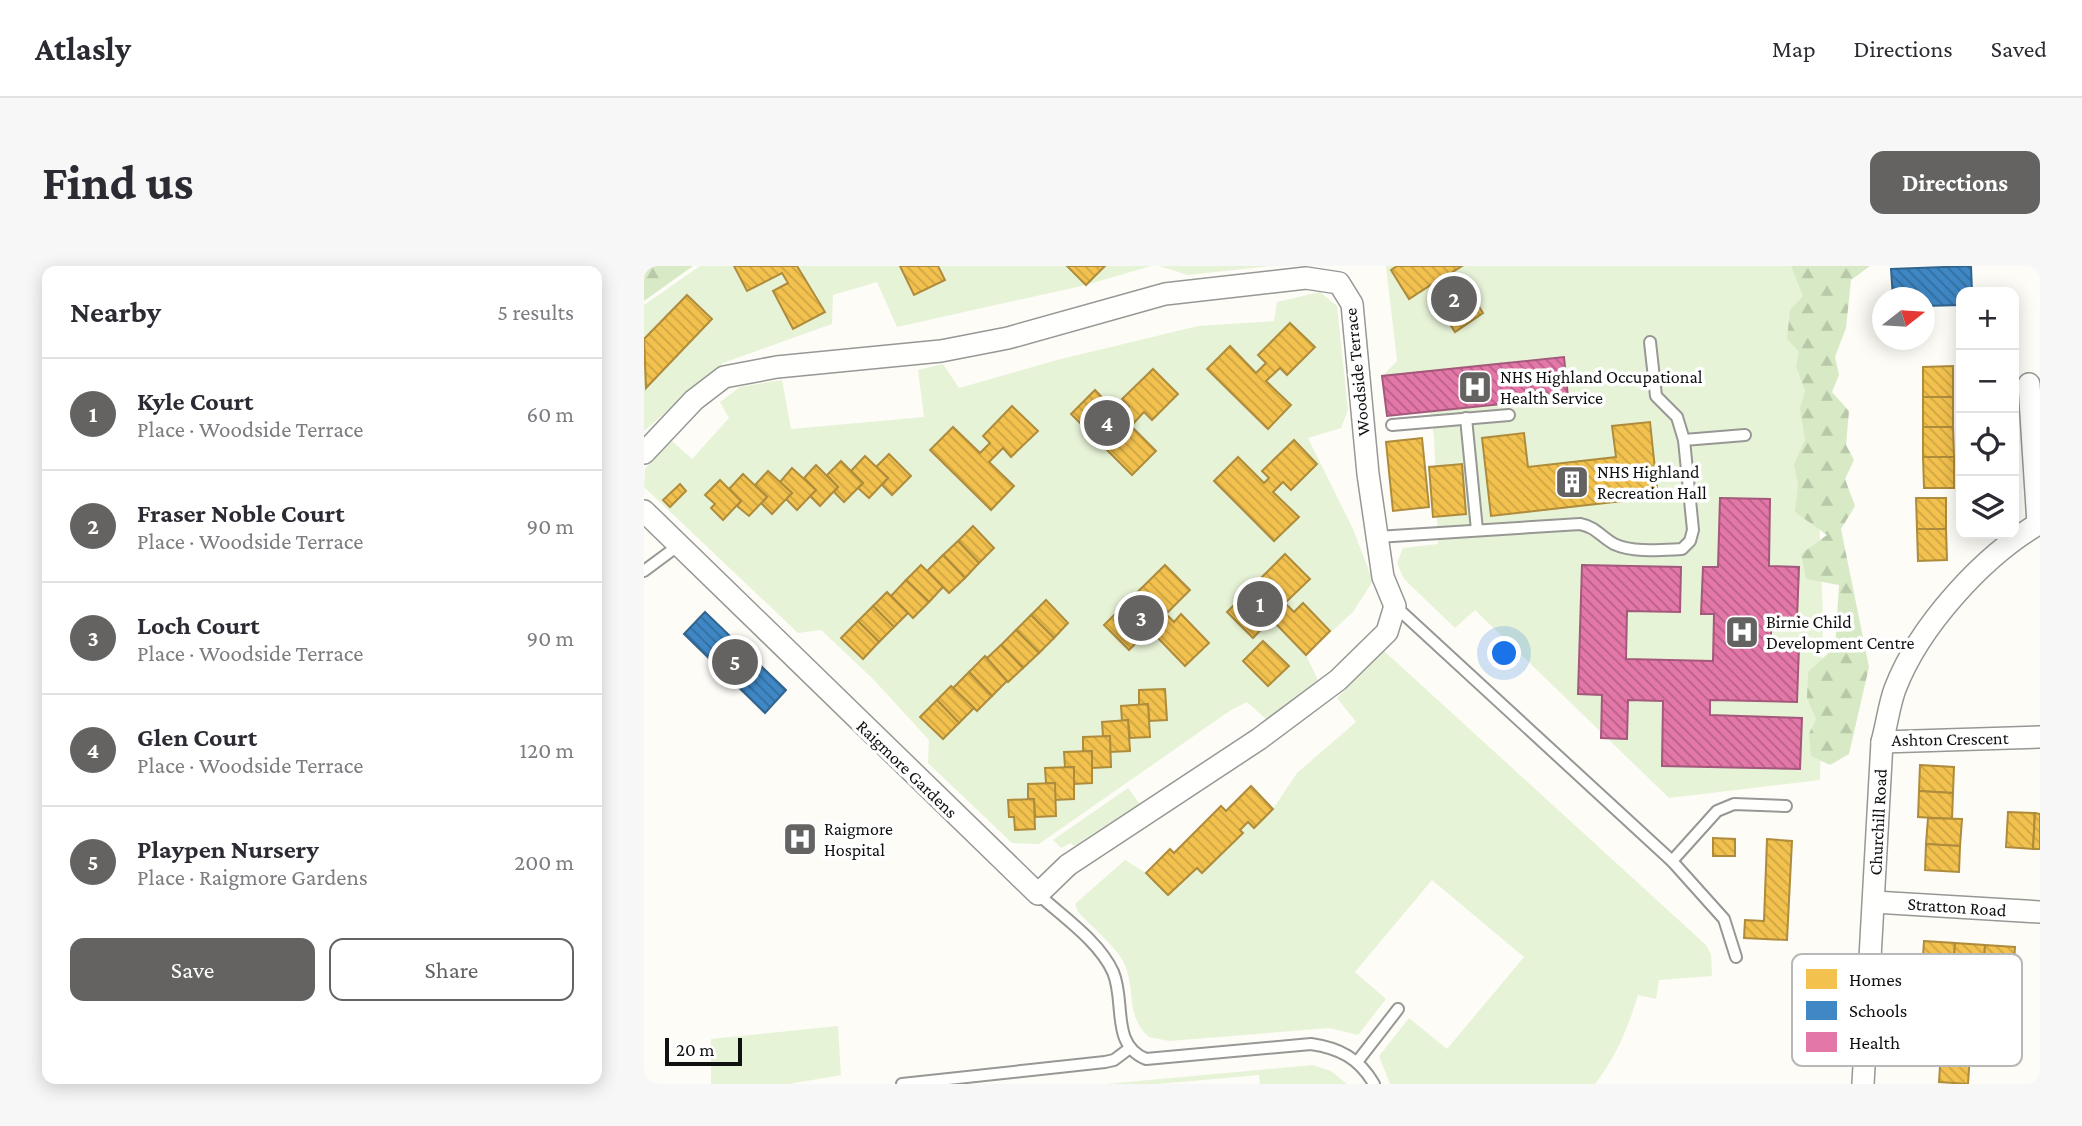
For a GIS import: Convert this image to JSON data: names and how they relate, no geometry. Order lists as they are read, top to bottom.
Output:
{
  "streets": {
    "street": [
      "Woodside Terrace",
      "Ashton Crescent",
      "Raigmore Gardens",
      "Churchill Road",
      "Stratton Road"
    ]
  },
  "crossings": [
    ["Ashton Crescent", "Churchill Road"],
    ["Churchill Road", "Stratton Road"]
  ],
  "places": {
    "hospital": ["NHS Highland Occupational Health Service", "Birnie Child Development Centre", "Raigmore Hospital"],
    "building": ["NHS Highland Recreation Hall"]
  },
  "legend": ["Homes", "Schools", "Health"],
  "scale_bar": "20 m",
  "north": "right",
  "page": {
    "header": "Atlasly",
    "nav": ["Map", "Directions", "Saved"],
    "buttons": [
      "Directions",
      ["Save", "Share"]
    ],
    "title": "Find us",
    "heading": ["Nearby", "5 results"],
    "pins": [
      "2",
      "4",
      "1",
      "3",
      "5"
    ],
    "map_buttons": ["+", "−"],
    "list": [
      {
        "mark": "1",
        "name": "Kyle Court",
        "note": "Place · Woodside Terrace",
        "value": "60 m"
      },
      {
        "mark": "2",
        "name": "Fraser Noble Court",
        "note": "Place · Woodside Terrace",
        "value": "90 m"
      },
      {
        "mark": "3",
        "name": "Loch Court",
        "note": "Place · Woodside Terrace",
        "value": "90 m"
      },
      {
        "mark": "4",
        "name": "Glen Court",
        "note": "Place · Woodside Terrace",
        "value": "120 m"
      },
      {
        "mark": "5",
        "name": "Playpen Nursery",
        "note": "Place · Raigmore Gardens",
        "value": "200 m"
      }
    ],
    "scale": "20 m"
  }
}
